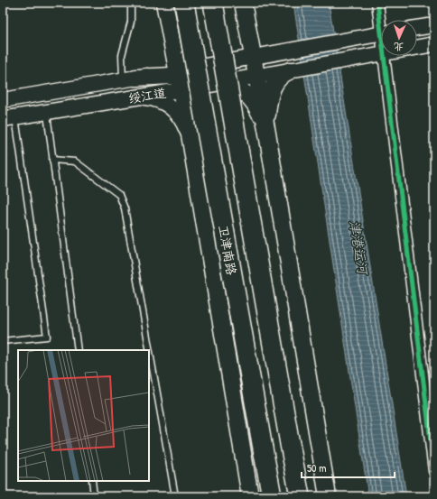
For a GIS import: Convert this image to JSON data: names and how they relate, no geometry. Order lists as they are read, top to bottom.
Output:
{
  "streets": {
    "highway": ["卫津南路"],
    "main road": ["绥江道"]
  },
  "water": ["津港运河"],
  "scale_bar": "50 m",
  "north": "bottom"
}
